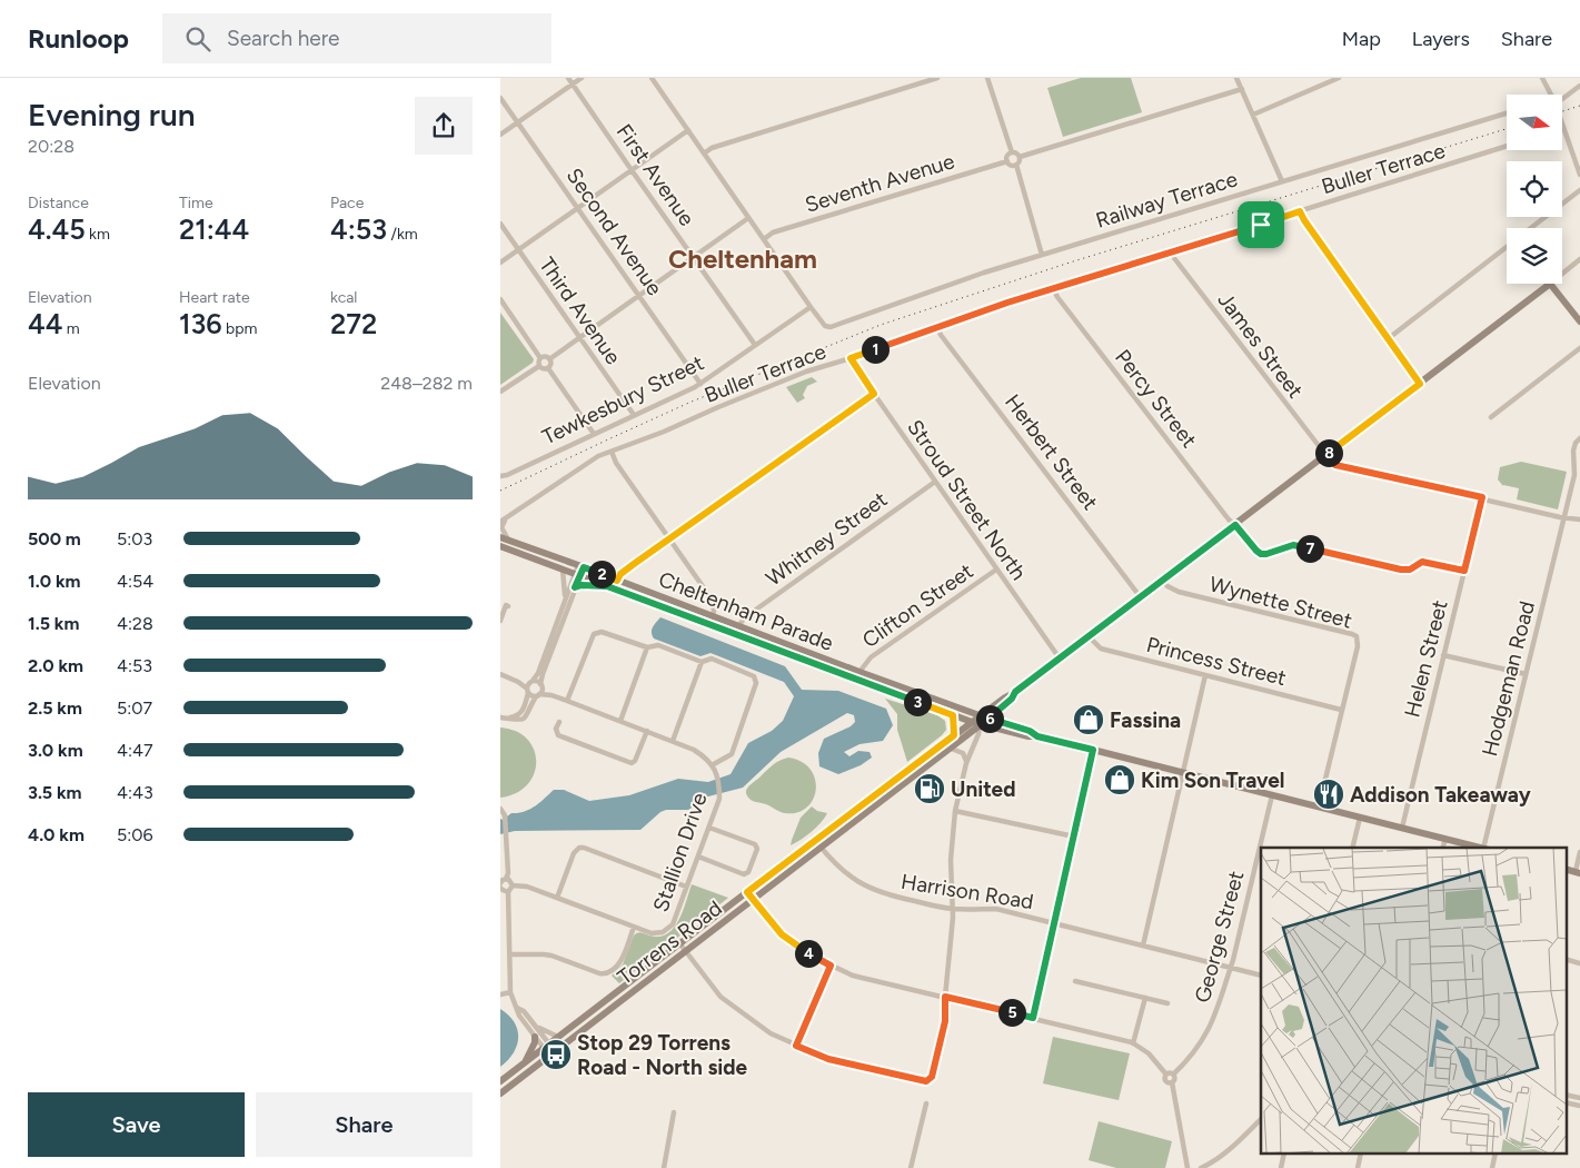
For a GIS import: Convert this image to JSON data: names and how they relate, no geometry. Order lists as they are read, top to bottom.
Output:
{
  "streets": {
    "main road": ["Cheltenham Parade", "Torrens Road"],
    "street": [
      "Buller Terrace",
      "First Avenue",
      "Seventh Avenue",
      "Railway Terrace",
      "Second Avenue",
      "Third Avenue",
      "James Street",
      "Percy Street",
      "Tewkesbury Street",
      "Herbert Street",
      "Stroud Street North",
      "Whitney Street",
      "Wynette Street",
      "Clifton Street",
      "Helen Street",
      "Princess Street",
      "Hodgeman Road",
      "Stallion Drive",
      "Harrison Road",
      "George Street"
    ]
  },
  "crossings": [
    ["Buller Terrace", "James Street"],
    ["Buller Terrace", "Percy Street"],
    ["Buller Terrace", "Herbert Street"],
    ["Buller Terrace", "Stroud Street North"],
    ["First Avenue", "Tewkesbury Street"],
    ["Railway Terrace", "Tewkesbury Street"],
    ["Second Avenue", "Tewkesbury Street"],
    ["Third Avenue", "Tewkesbury Street"],
    ["James Street", "Torrens Road"],
    ["Percy Street", "Helen Street"],
    ["Percy Street", "Torrens Road"],
    ["Herbert Street", "Torrens Road"],
    ["Stroud Street North", "Whitney Street"],
    ["Stroud Street North", "Clifton Street"],
    ["Stroud Street North", "Torrens Road"],
    ["Whitney Street", "Cheltenham Parade"],
    ["Wynette Street", "Princess Street"],
    ["Wynette Street", "Torrens Road"],
    ["Clifton Street", "Cheltenham Parade"],
    ["Cheltenham Parade", "Torrens Road"],
    ["Princess Street", "Torrens Road"],
    ["Harrison Road", "George Street"],
    ["Harrison Road", "Torrens Road"]
  ],
  "districts": ["Cheltenham"],
  "places": {
    "shop": ["Fassina", "Kim Son Travel"],
    "fuel station": ["United"],
    "restaurant": ["Addison Takeaway"],
    "bus stop": ["Stop 29 Torrens Road - North side"]
  },
  "north": "right",
  "page": {
    "header": "Runloop",
    "search": "Search here",
    "nav": ["Map", "Layers", "Share"],
    "heading": ["Evening run", "20:28"],
    "stats": [
      ["Distance", "4.45 km"],
      ["Time", "21:44"],
      ["Pace", "4:53 /km"],
      ["Elevation", "44 m"],
      ["Heart rate", "136 bpm"],
      ["kcal", "272"]
    ],
    "pins": [
      "1",
      "8",
      "7",
      "2",
      "3",
      "6",
      "4",
      "5"
    ],
    "chart": ["Elevation", "248–282 m"],
    "list": [
      {
        "name": "500 m",
        "note": "5:03"
      },
      {
        "name": "1.0 km",
        "note": "4:54"
      },
      {
        "name": "1.5 km",
        "note": "4:28"
      },
      {
        "name": "2.0 km",
        "note": "4:53"
      },
      {
        "name": "2.5 km",
        "note": "5:07"
      },
      {
        "name": "3.0 km",
        "note": "4:47"
      },
      {
        "name": "3.5 km",
        "note": "4:43"
      },
      {
        "name": "4.0 km",
        "note": "5:06"
      }
    ],
    "buttons": ["Save", "Share"]
  }
}
